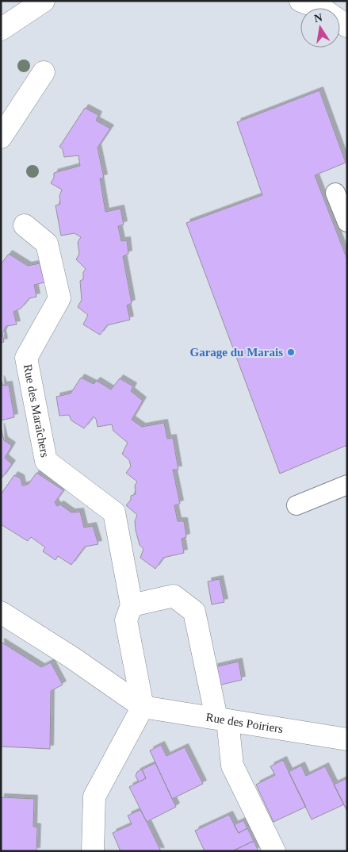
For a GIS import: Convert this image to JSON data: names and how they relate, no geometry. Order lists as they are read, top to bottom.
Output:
{
  "streets": {
    "street": ["Rue des Maraîchers", "Rue des Poiriers"]
  },
  "places": ["Garage du Marais"],
  "north": "top"
}
